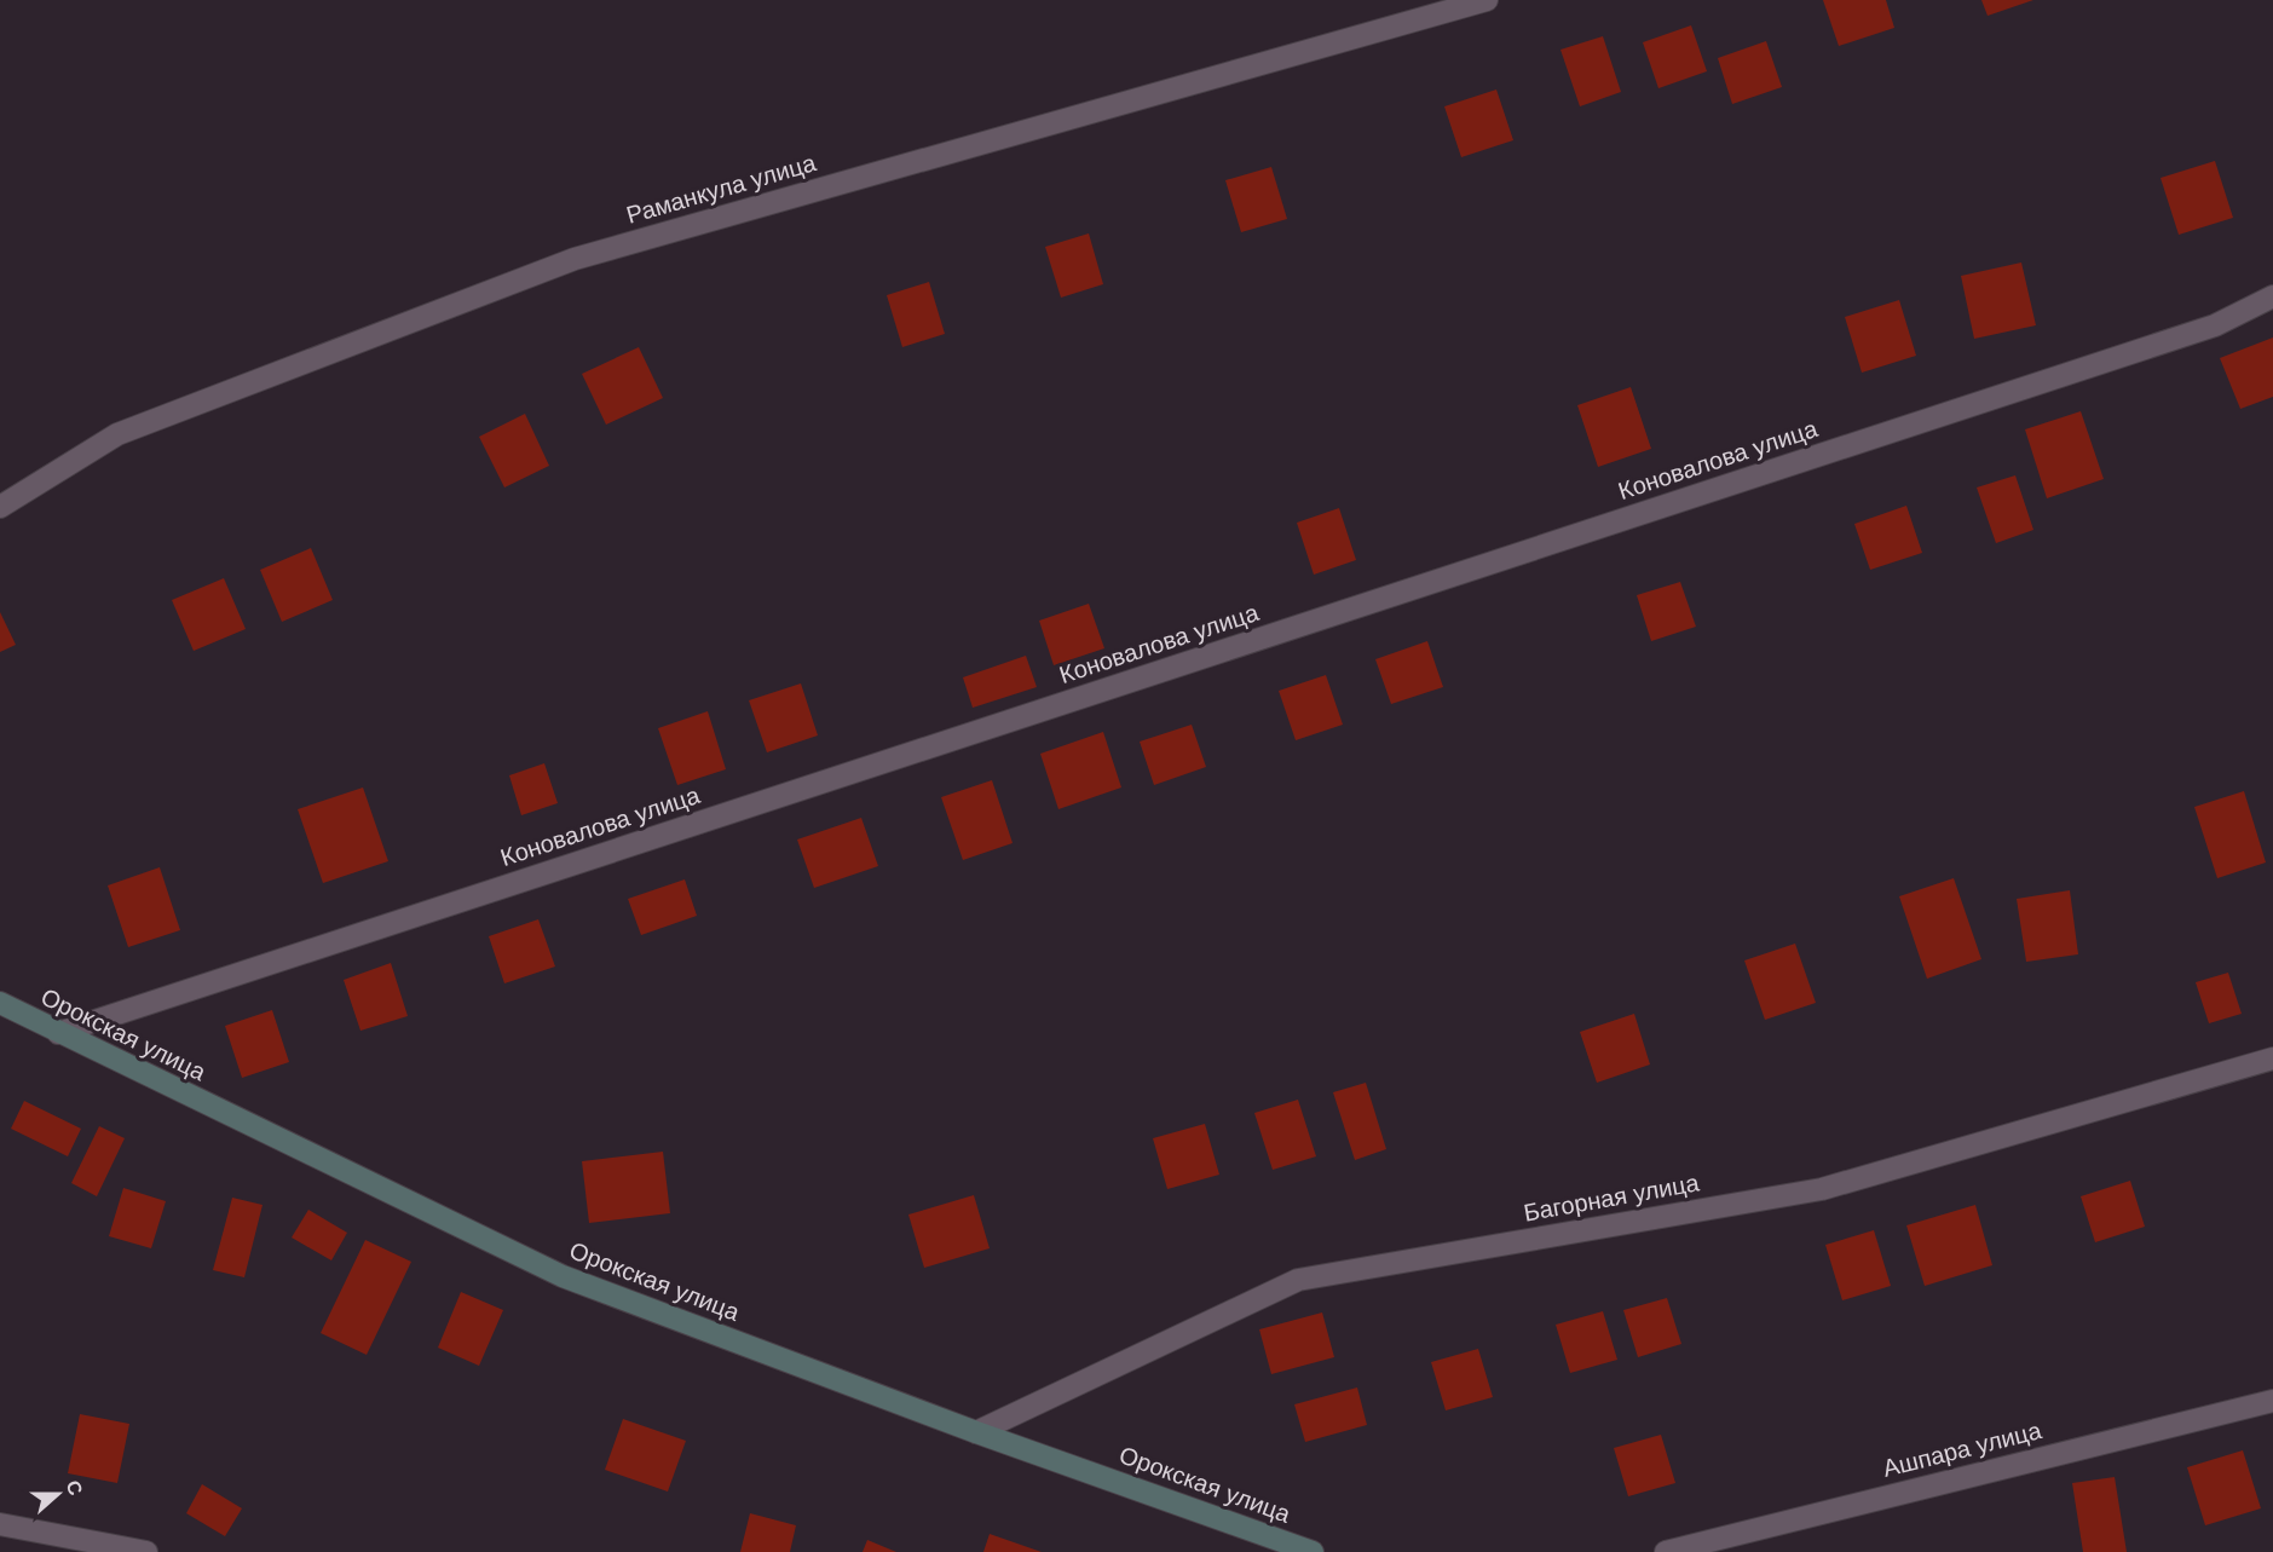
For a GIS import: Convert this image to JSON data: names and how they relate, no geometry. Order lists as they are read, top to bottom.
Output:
{
  "streets": {
    "street": [
      "Раманкула улица",
      "Коновалова улица",
      "Орокская улица",
      "Багорная улица",
      "Ашпара улица"
    ]
  },
  "crossings": [
    ["Коновалова улица", "Орокская улица"],
    ["Орокская улица", "Багорная улица"]
  ],
  "north": "right"
}
